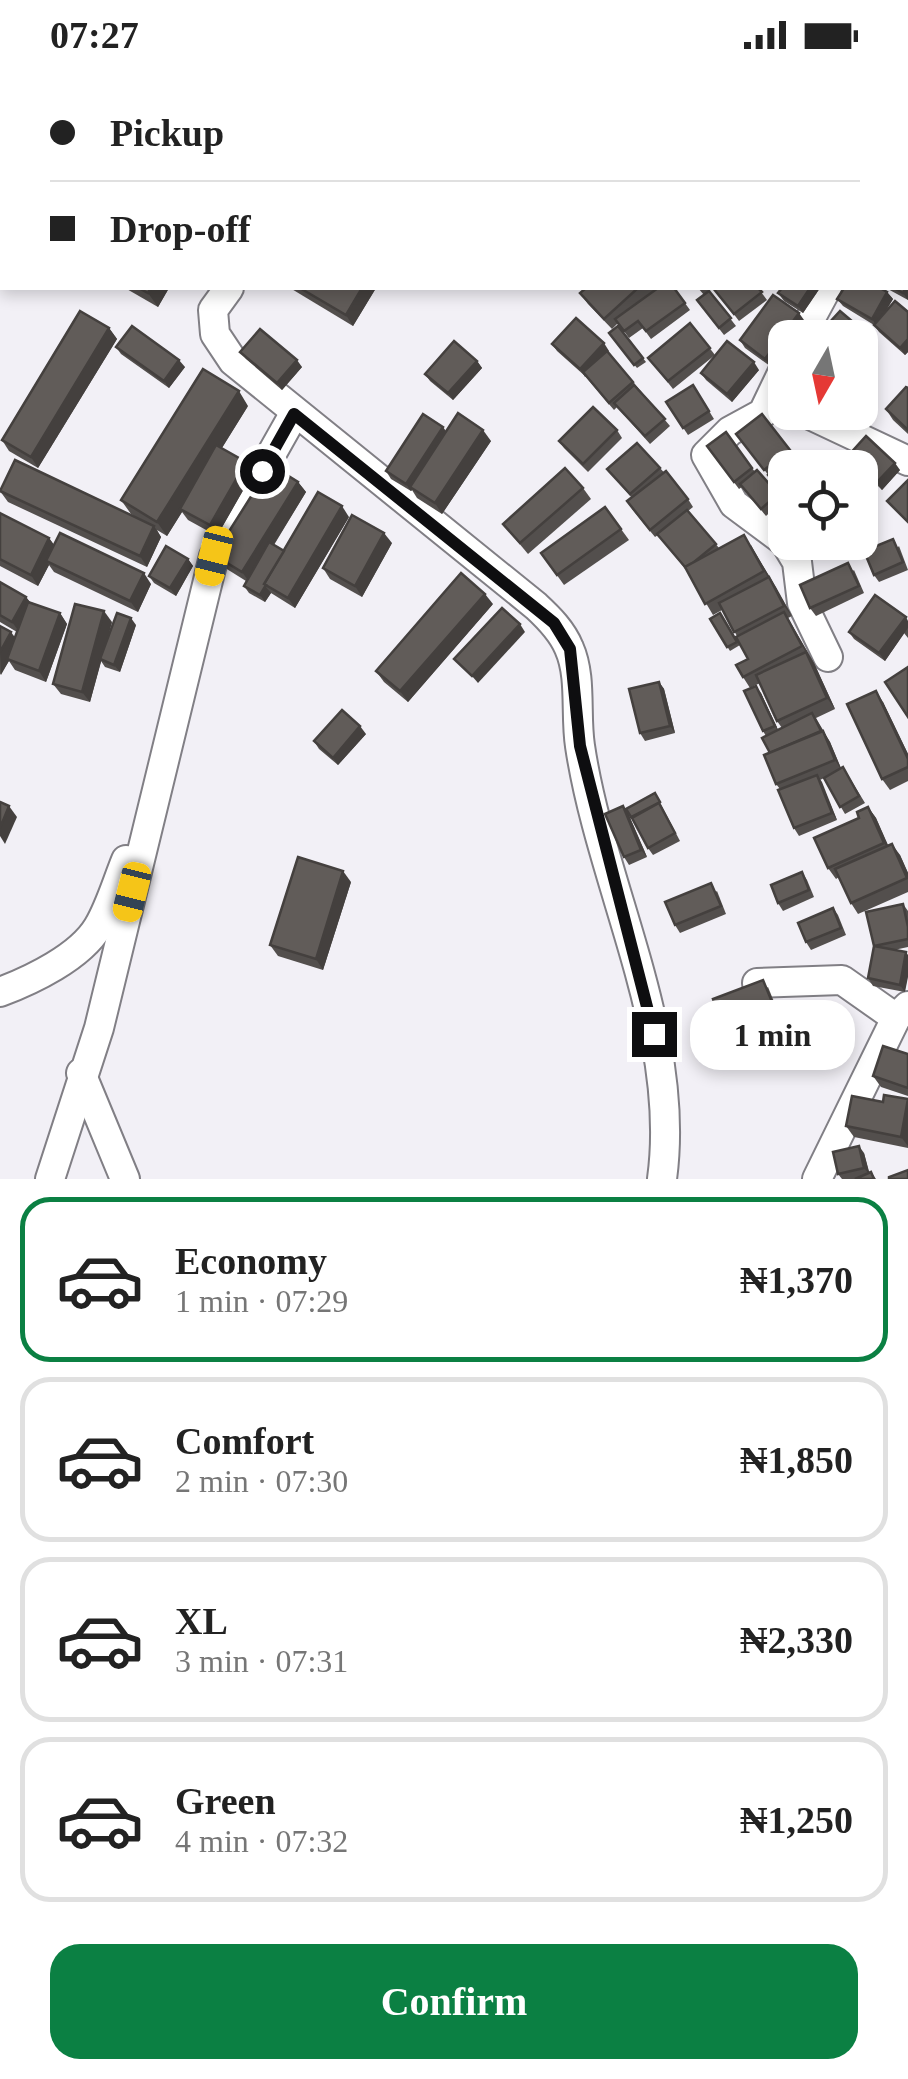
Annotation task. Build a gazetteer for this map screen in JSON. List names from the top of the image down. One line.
{"north":"bottom","page":{"status":"07:27","banner":["Pickup","Drop-off"],"bubble":"1 min","list":[{"name":"Economy","note":"1 min · 07:29","value":"₦1,370"},{"name":"Comfort","note":"2 min · 07:30","value":"₦1,850"},{"name":"XL","note":"3 min · 07:31","value":"₦2,330"},{"name":"Green","note":"4 min · 07:32","value":"₦1,250"}],"buttons":"Confirm"}}
